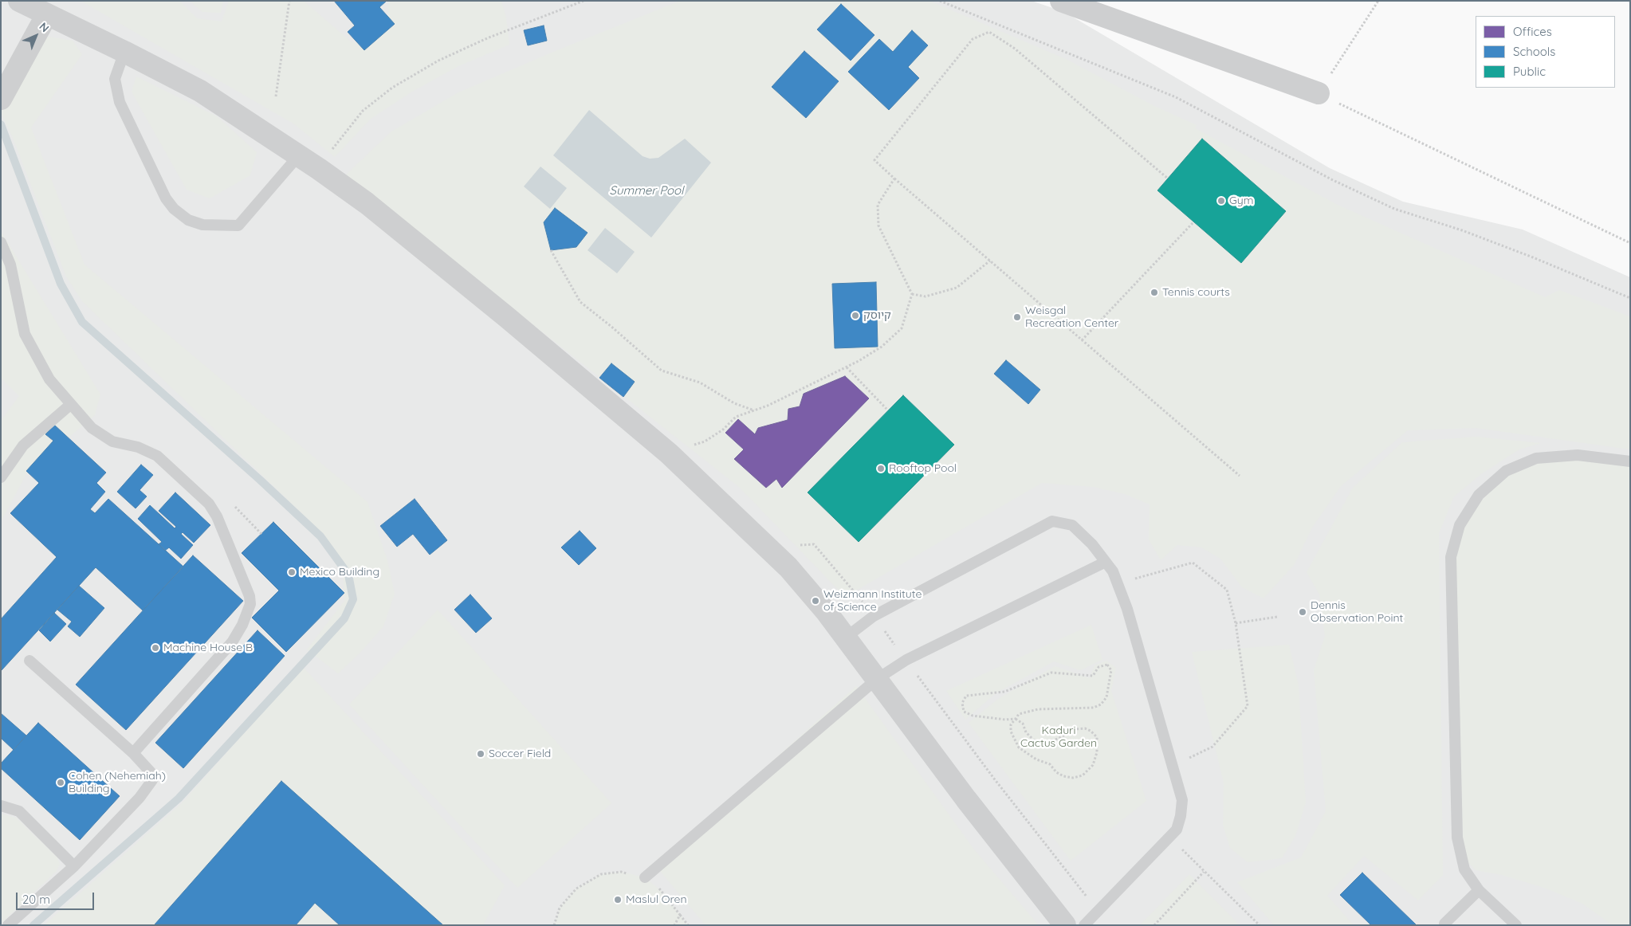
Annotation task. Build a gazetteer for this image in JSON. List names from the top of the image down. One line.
{"water":["Summer Pool"],"parks":["Kaduri Cactus Garden"],"places":["Gym","Tennis courts","קיוסק","Weisgal Recreation Center","Rooftop Pool","Mexico Building","Weizmann Institute of Science","Dennis Observation Point","Machine House B","Soccer Field","Cohen (Nehemiah) Building","Maslul Oren"],"legend":["Offices","Schools","Public"],"scale_bar":"20 m","north":"top right"}
